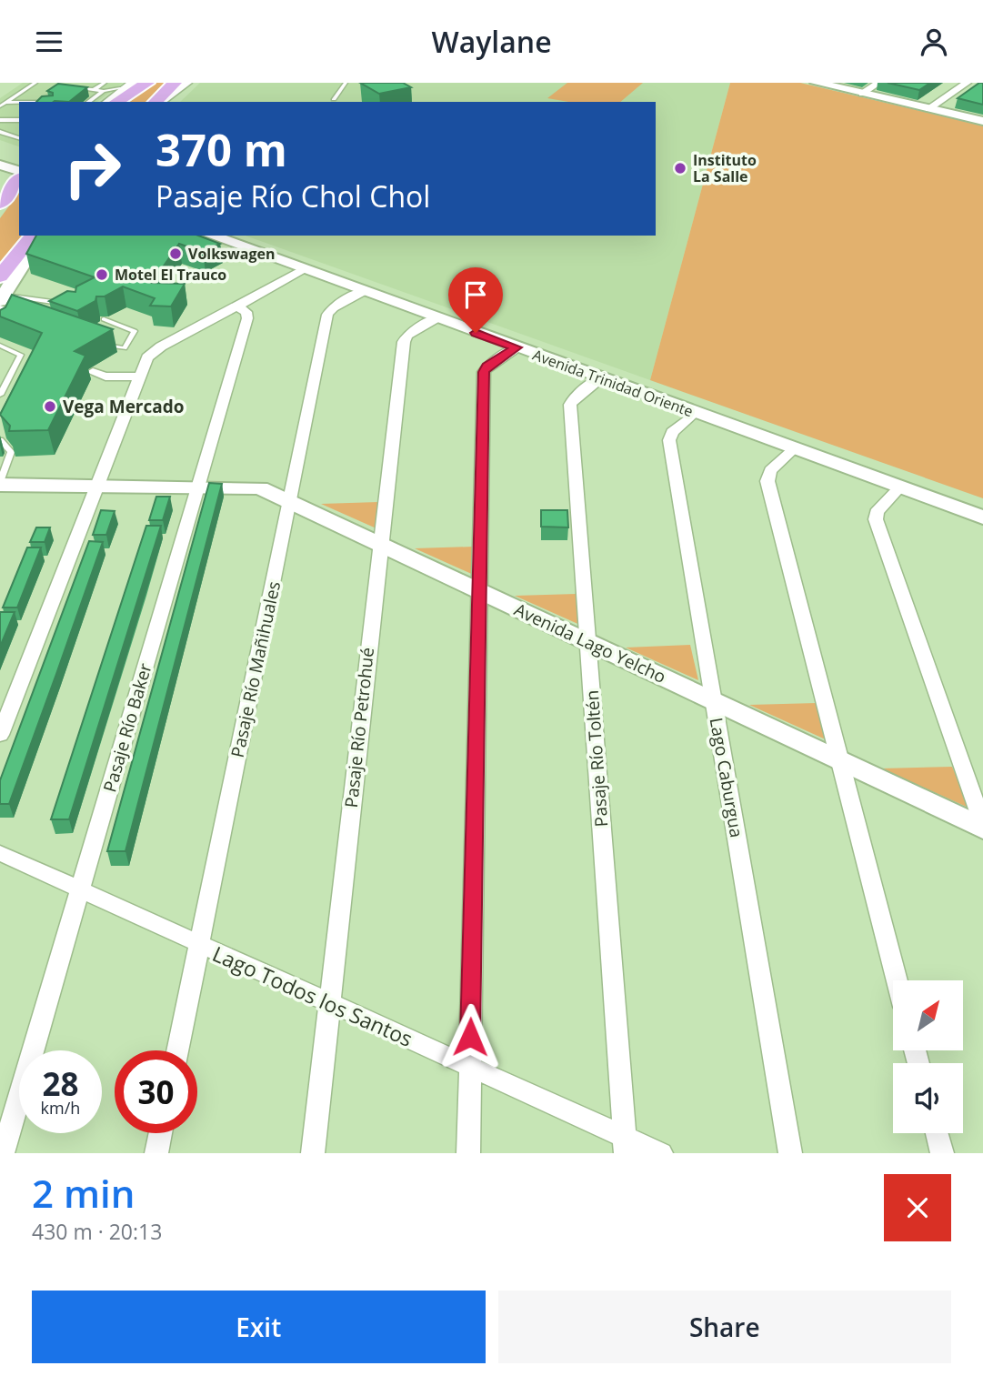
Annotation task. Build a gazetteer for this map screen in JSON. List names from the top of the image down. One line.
{"streets":{"street":["Avenida Trinidad Oriente","Avenida Lago Yelcho","Pasaje Río Mañihuales","Pasaje Río Baker","Pasaje Río Petrohué","Pasaje Río Toltén","Lago Caburgua","Lago Todos los Santos"]},"crossings":[["Avenida Trinidad Oriente","Pasaje Río Mañihuales"],["Avenida Trinidad Oriente","Pasaje Río Petrohué"],["Avenida Trinidad Oriente","Pasaje Río Toltén"],["Avenida Trinidad Oriente","Lago Caburgua"],["Avenida Lago Yelcho","Pasaje Río Mañihuales"],["Avenida Lago Yelcho","Pasaje Río Baker"],["Avenida Lago Yelcho","Pasaje Río Petrohué"],["Avenida Lago Yelcho","Pasaje Río Toltén"],["Avenida Lago Yelcho","Lago Caburgua"],["Pasaje Río Mañihuales","Lago Todos los Santos"],["Pasaje Río Baker","Lago Todos los Santos"],["Pasaje Río Petrohué","Lago Todos los Santos"],["Pasaje Río Toltén","Lago Todos los Santos"]],"places":["Instituto La Salle","Volkswagen","Motel El Trauco","Vega Mercado"],"north":"top right","page":{"header":"Waylane","turn":["370 m","Pasaje Río Chol Chol"],"speed":"28 km/h","limit":"30","heading":["2 min","430 m · 20:13"],"buttons":["Exit","Share"]}}
